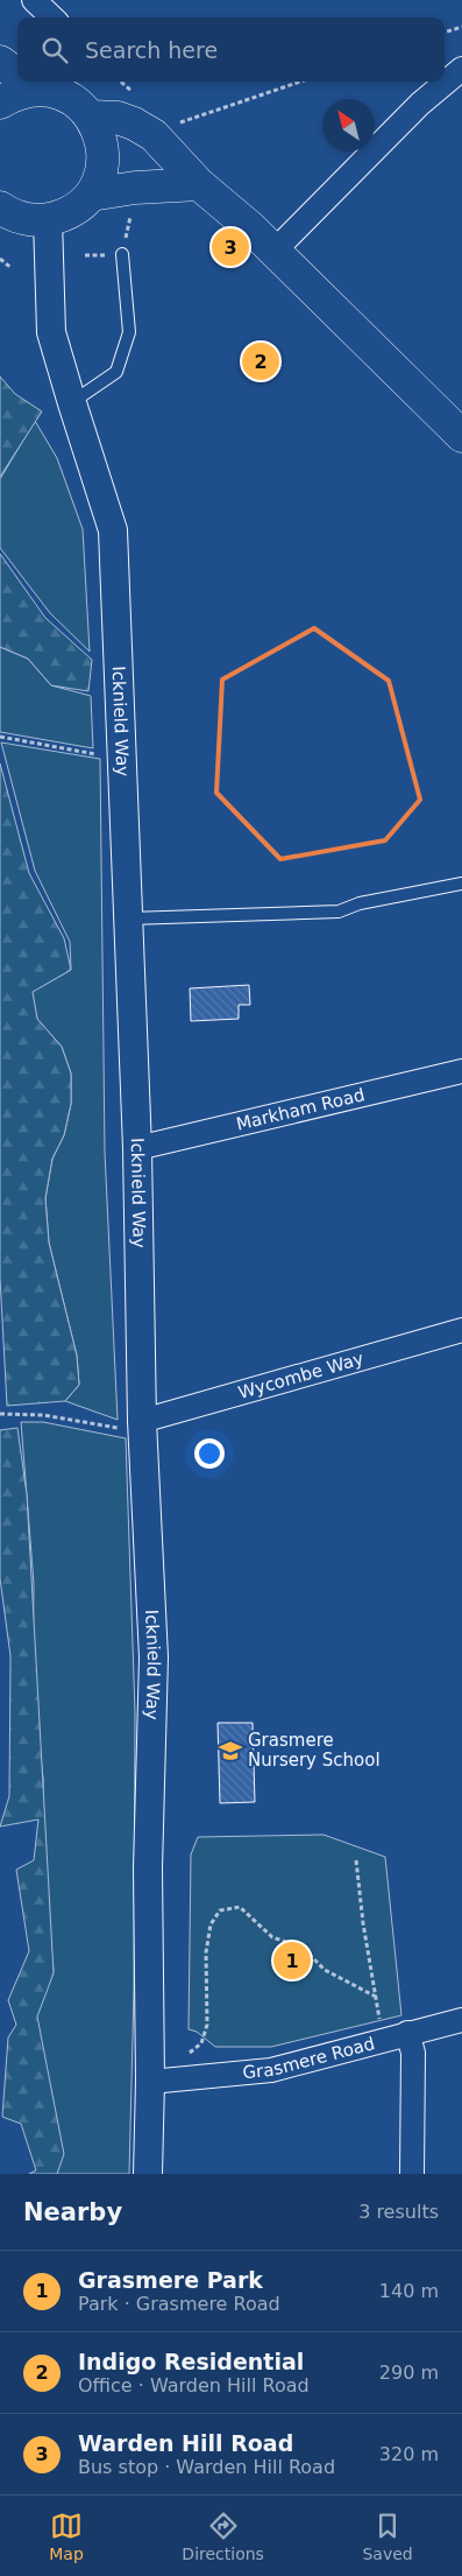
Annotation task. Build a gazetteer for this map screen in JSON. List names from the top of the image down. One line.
{"streets":{"street":["Icknield Way","Markham Road","Wycombe Way","Grasmere Road"]},"crossings":[["Icknield Way","Markham Road"],["Icknield Way","Wycombe Way"],["Icknield Way","Grasmere Road"]],"places":{"school or university":["Grasmere Nursery School"]},"north":"top left","page":{"search":"Search here","pins":["3","2","1"],"heading":["Nearby","3 results"],"list":[{"mark":"1","name":"Grasmere Park","note":"Park · Grasmere Road","value":"140 m"},{"mark":"2","name":"Indigo Residential","note":"Office · Warden Hill Road","value":"290 m"},{"mark":"3","name":"Warden Hill Road","note":"Bus stop · Warden Hill Road","value":"320 m"}],"nav":["Map","Directions","Saved"]}}
